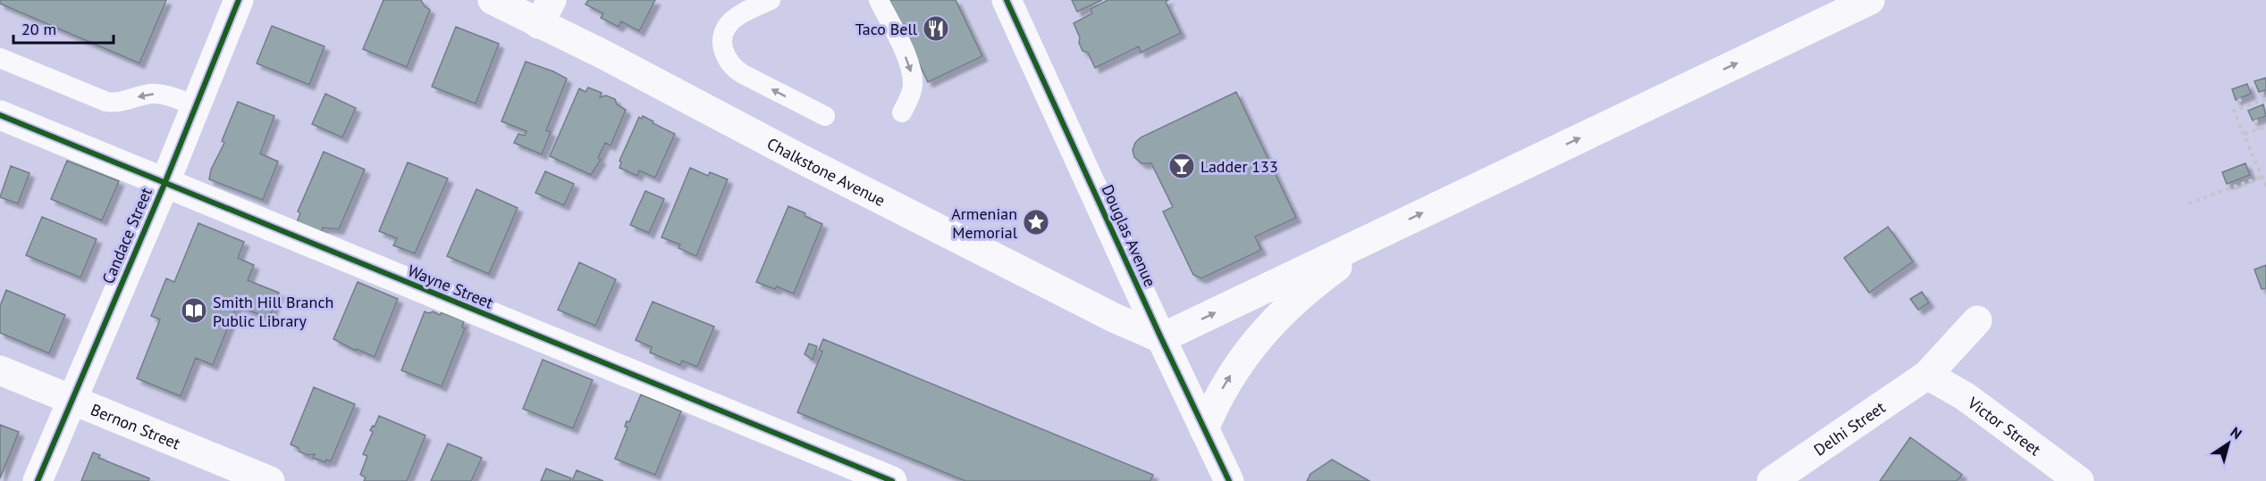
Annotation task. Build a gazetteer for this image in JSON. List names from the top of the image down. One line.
{"streets":{"main road":["Chalkstone Avenue","Candace Street","Douglas Avenue","Wayne Street","Bernon Street","Victor Street","Delhi Street"]},"crossings":[["Chalkstone Avenue","Douglas Avenue"],["Candace Street","Wayne Street"],["Candace Street","Bernon Street"],["Victor Street","Delhi Street"]],"places":{"restaurant":["Taco Bell"],"bar":["Ladder 133"],"place":["Armenian Memorial"],"library":["Smith Hill Branch Public Library"]},"scale_bar":"20 m","north":"top right"}
